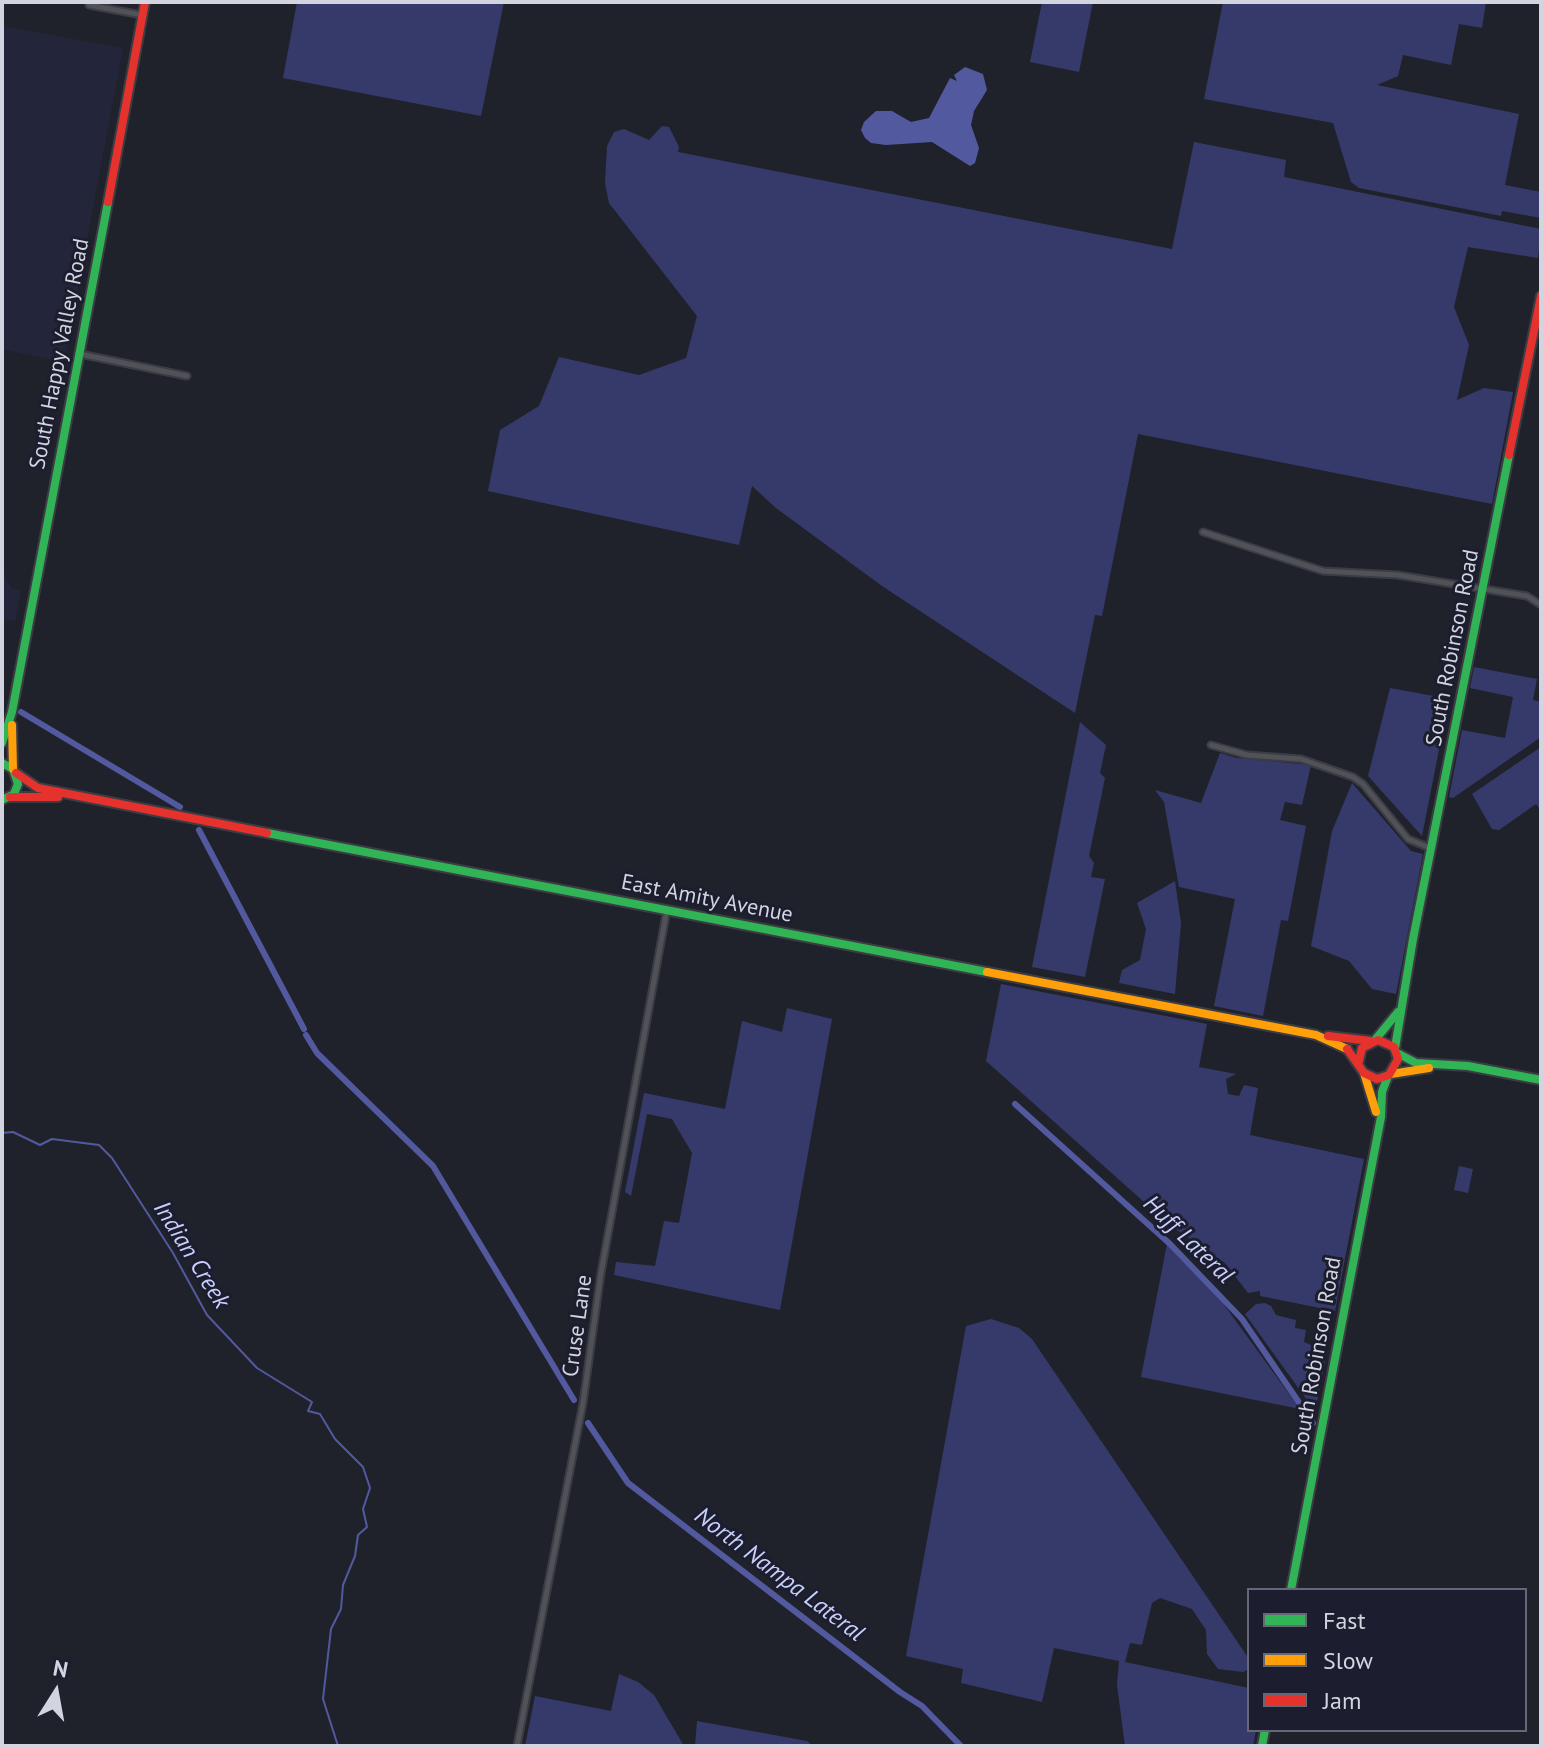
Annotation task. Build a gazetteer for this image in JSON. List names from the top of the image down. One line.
{"streets":{"main road":["South Happy Valley Road","South Robinson Road","East Amity Avenue"],"street":["Cruse Lane"]},"crossings":[["South Happy Valley Road","East Amity Avenue"],["South Robinson Road","East Amity Avenue"],["East Amity Avenue","Cruse Lane"]],"water":["Huff Lateral","Indian Creek","North Nampa Lateral"],"legend":["Fast","Slow","Jam"],"north":"top"}
